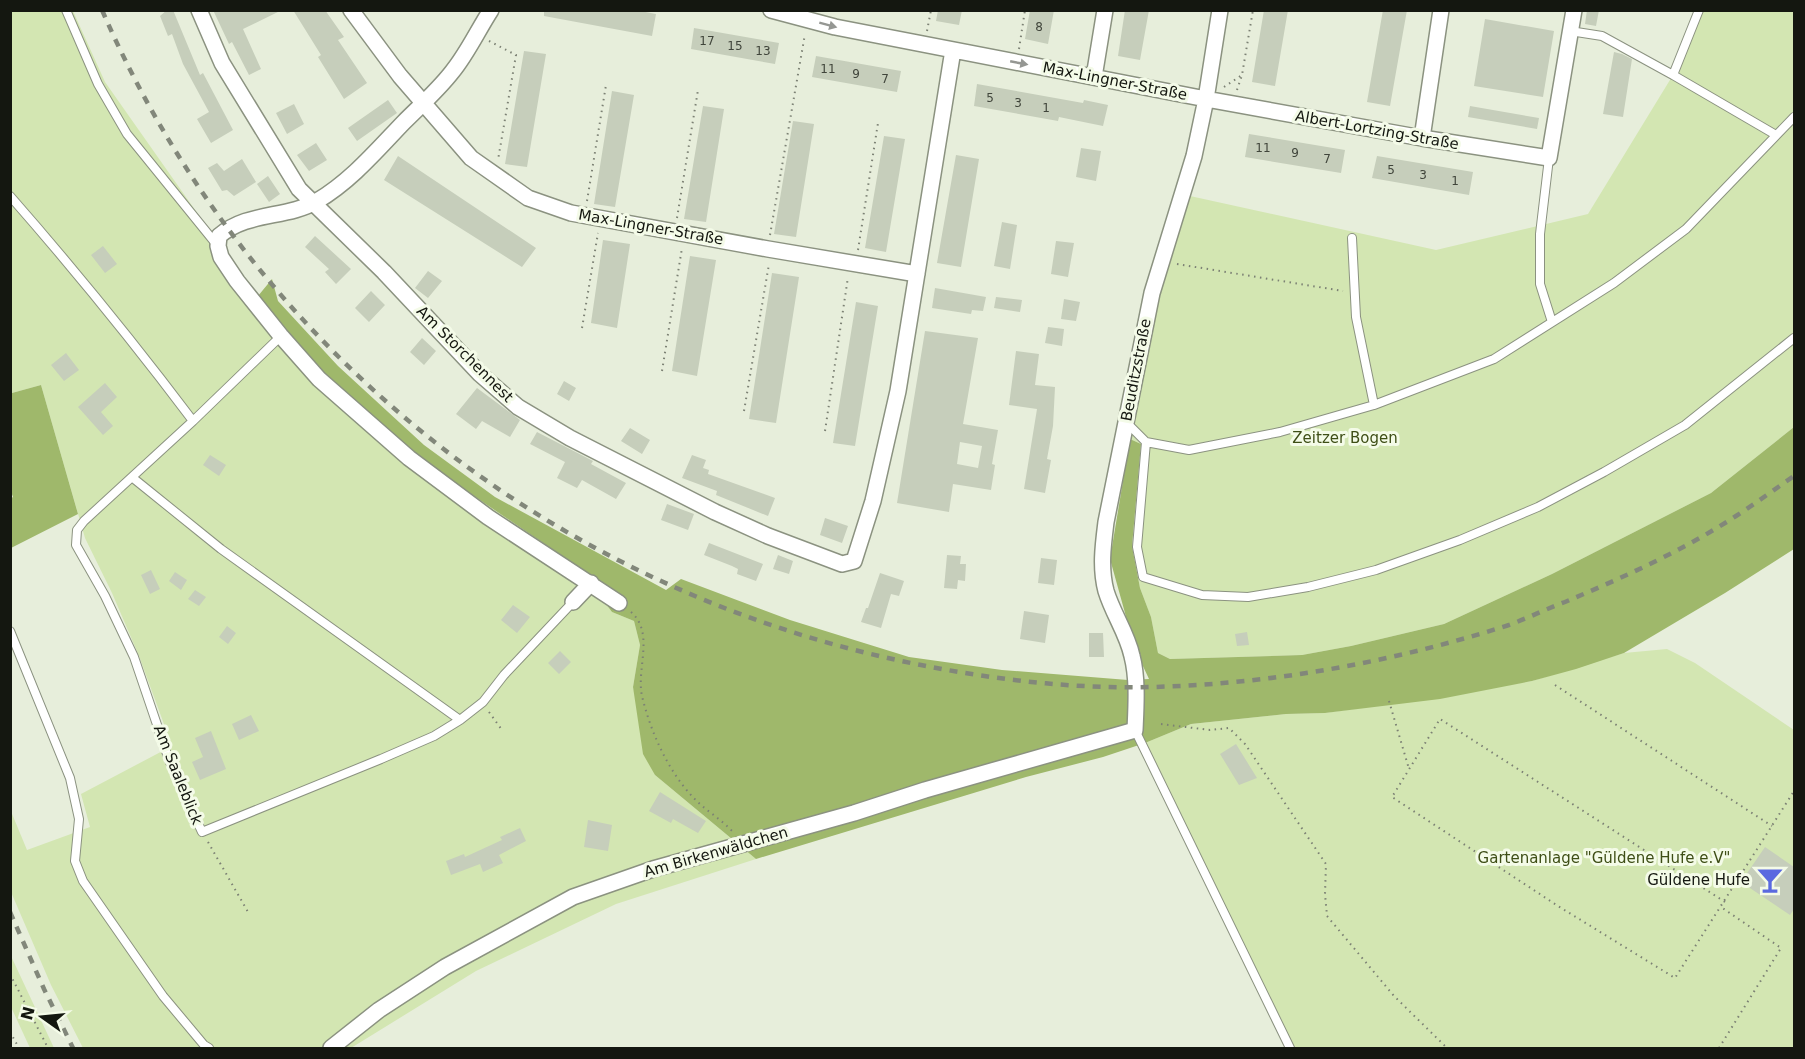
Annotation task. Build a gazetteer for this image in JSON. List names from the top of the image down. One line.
{"streets":{"street":["Max-Lingner-Straße","Albert-Lortzing-Straße","Am Storchennest","Beuditzstraße","Am Birkenwäldchen"],"lane":["Am Saaleblick"]},"crossings":[["Max-Lingner-Straße","Albert-Lortzing-Straße"],["Max-Lingner-Straße","Am Storchennest"],["Max-Lingner-Straße","Beuditzstraße"],["Albert-Lortzing-Straße","Beuditzstraße"],["Beuditzstraße","Am Birkenwäldchen"]],"parks":["Zeitzer Bogen","Gartenanlage \"Güldene Hufe e.V\""],"places":{"bar":["Güldene Hufe"]},"house_numbers":["8","17","15","13","11","9","7","5","3","1","11","9","7","5","3","1"],"north":"left"}
